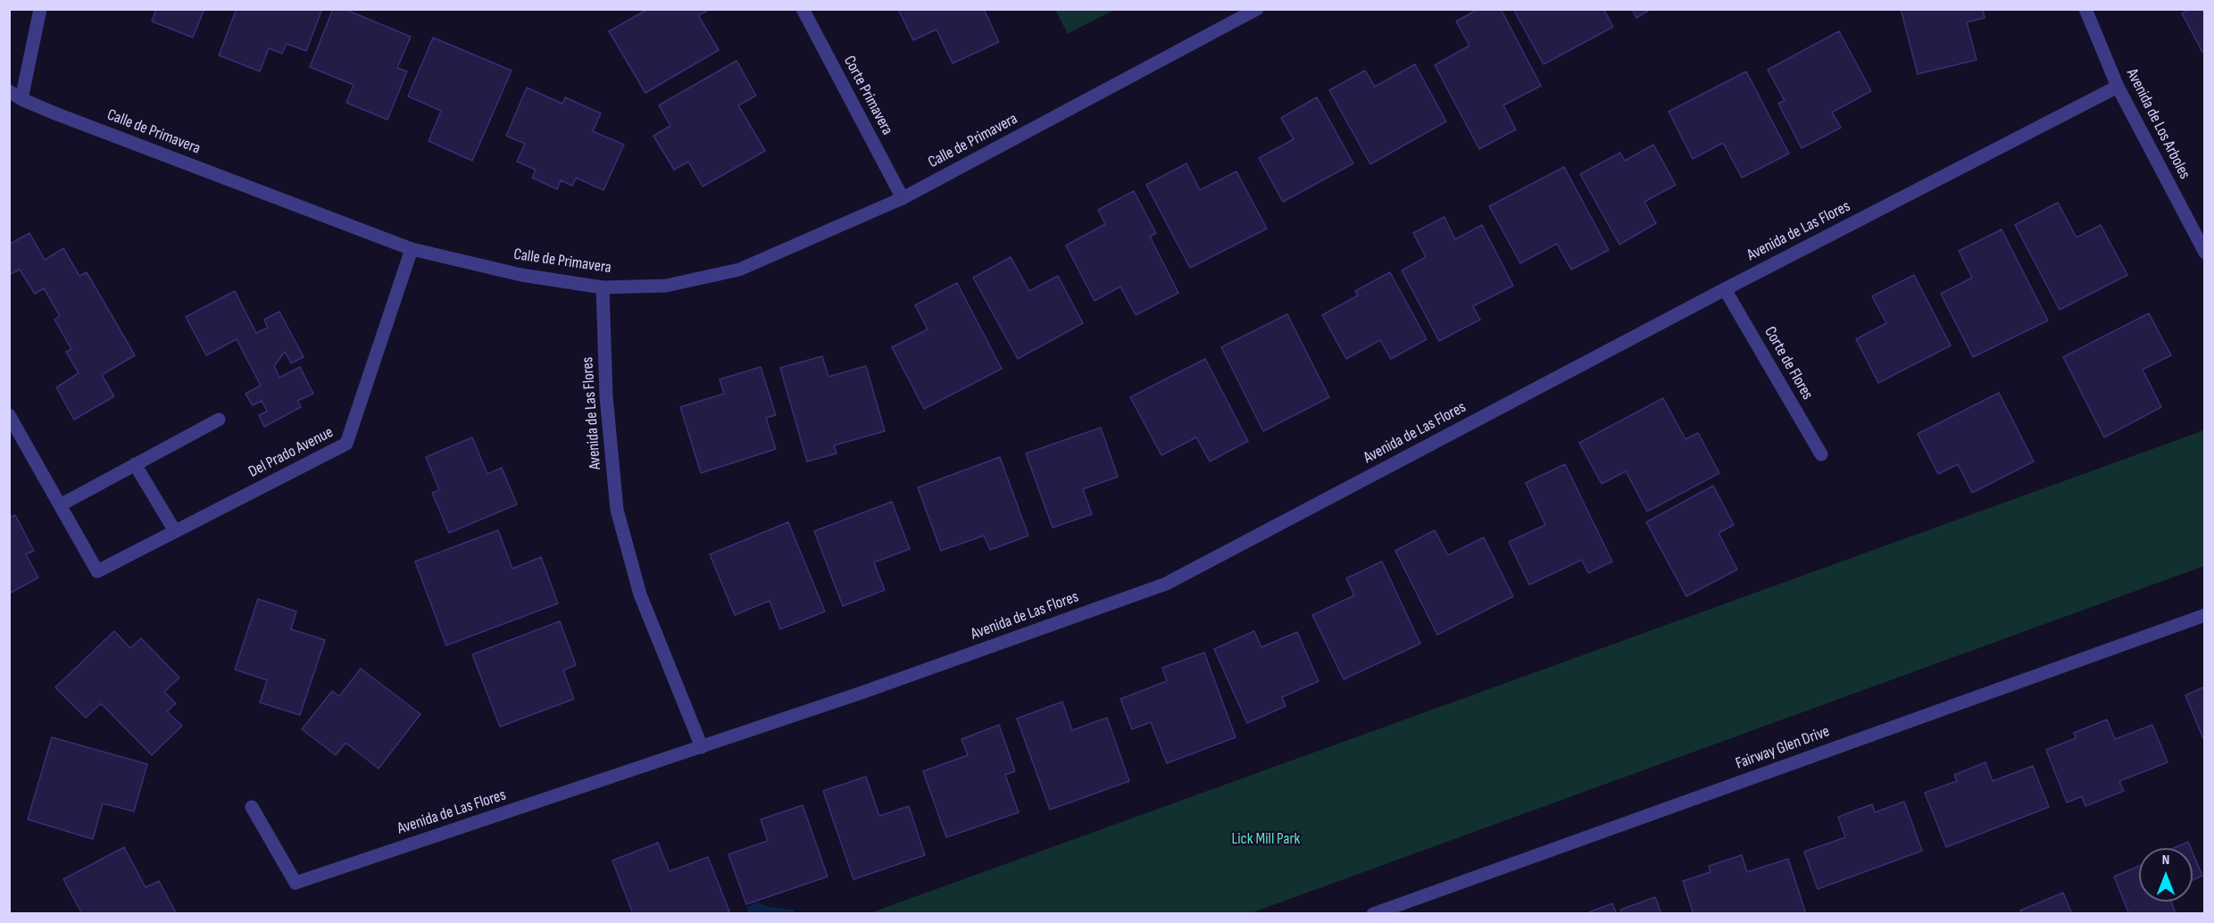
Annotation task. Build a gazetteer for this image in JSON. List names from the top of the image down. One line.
{"streets":{"street":["Corte Primavera","Avenida de Los Arboles","Calle de Primavera","Avenida de Las Flores","Corte de Flores","Del Prado Avenue","Fairway Glen Drive"]},"crossings":[["Corte Primavera","Calle de Primavera"],["Avenida de Los Arboles","Avenida de Las Flores"],["Calle de Primavera","Avenida de Las Flores"],["Calle de Primavera","Del Prado Avenue"],["Avenida de Las Flores","Corte de Flores"]],"parks":["Lick Mill Park"],"north":"top"}
